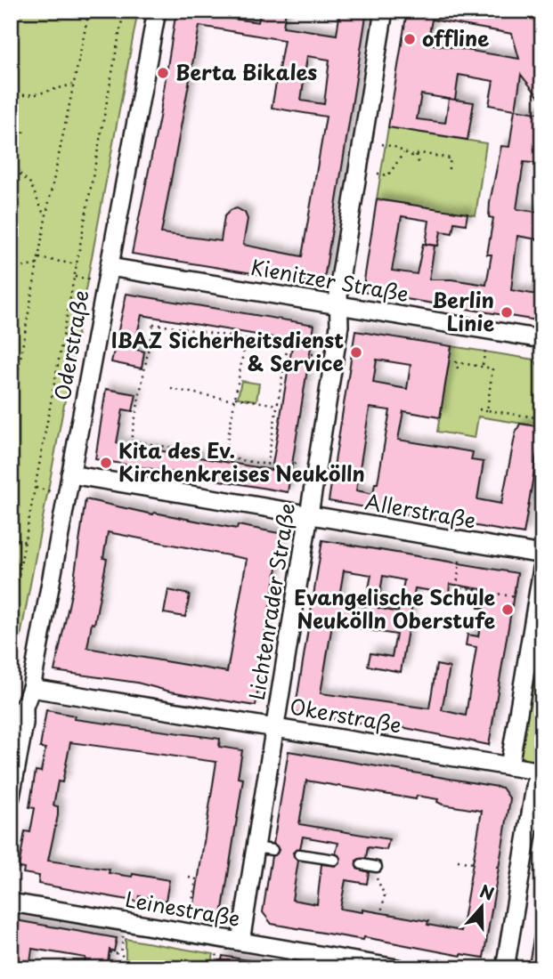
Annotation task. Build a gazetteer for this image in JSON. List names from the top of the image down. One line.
{"streets":{"street":["Kienitzer Straße","Oderstraße","Allerstraße","Lichtenrader Straße","Okerstraße","Leinestraße"]},"crossings":[["Kienitzer Straße","Oderstraße"],["Kienitzer Straße","Lichtenrader Straße"],["Oderstraße","Allerstraße"],["Oderstraße","Okerstraße"],["Allerstraße","Lichtenrader Straße"],["Lichtenrader Straße","Okerstraße"],["Lichtenrader Straße","Leinestraße"]],"places":["offline","Berta Bikales","Berlin Linie","IBAZ Sicherheitsdienst & Service","Kita des Ev. Kirchenkreises Neukölln","Evangelische Schule Neukölln Oberstufe"],"north":"top"}
